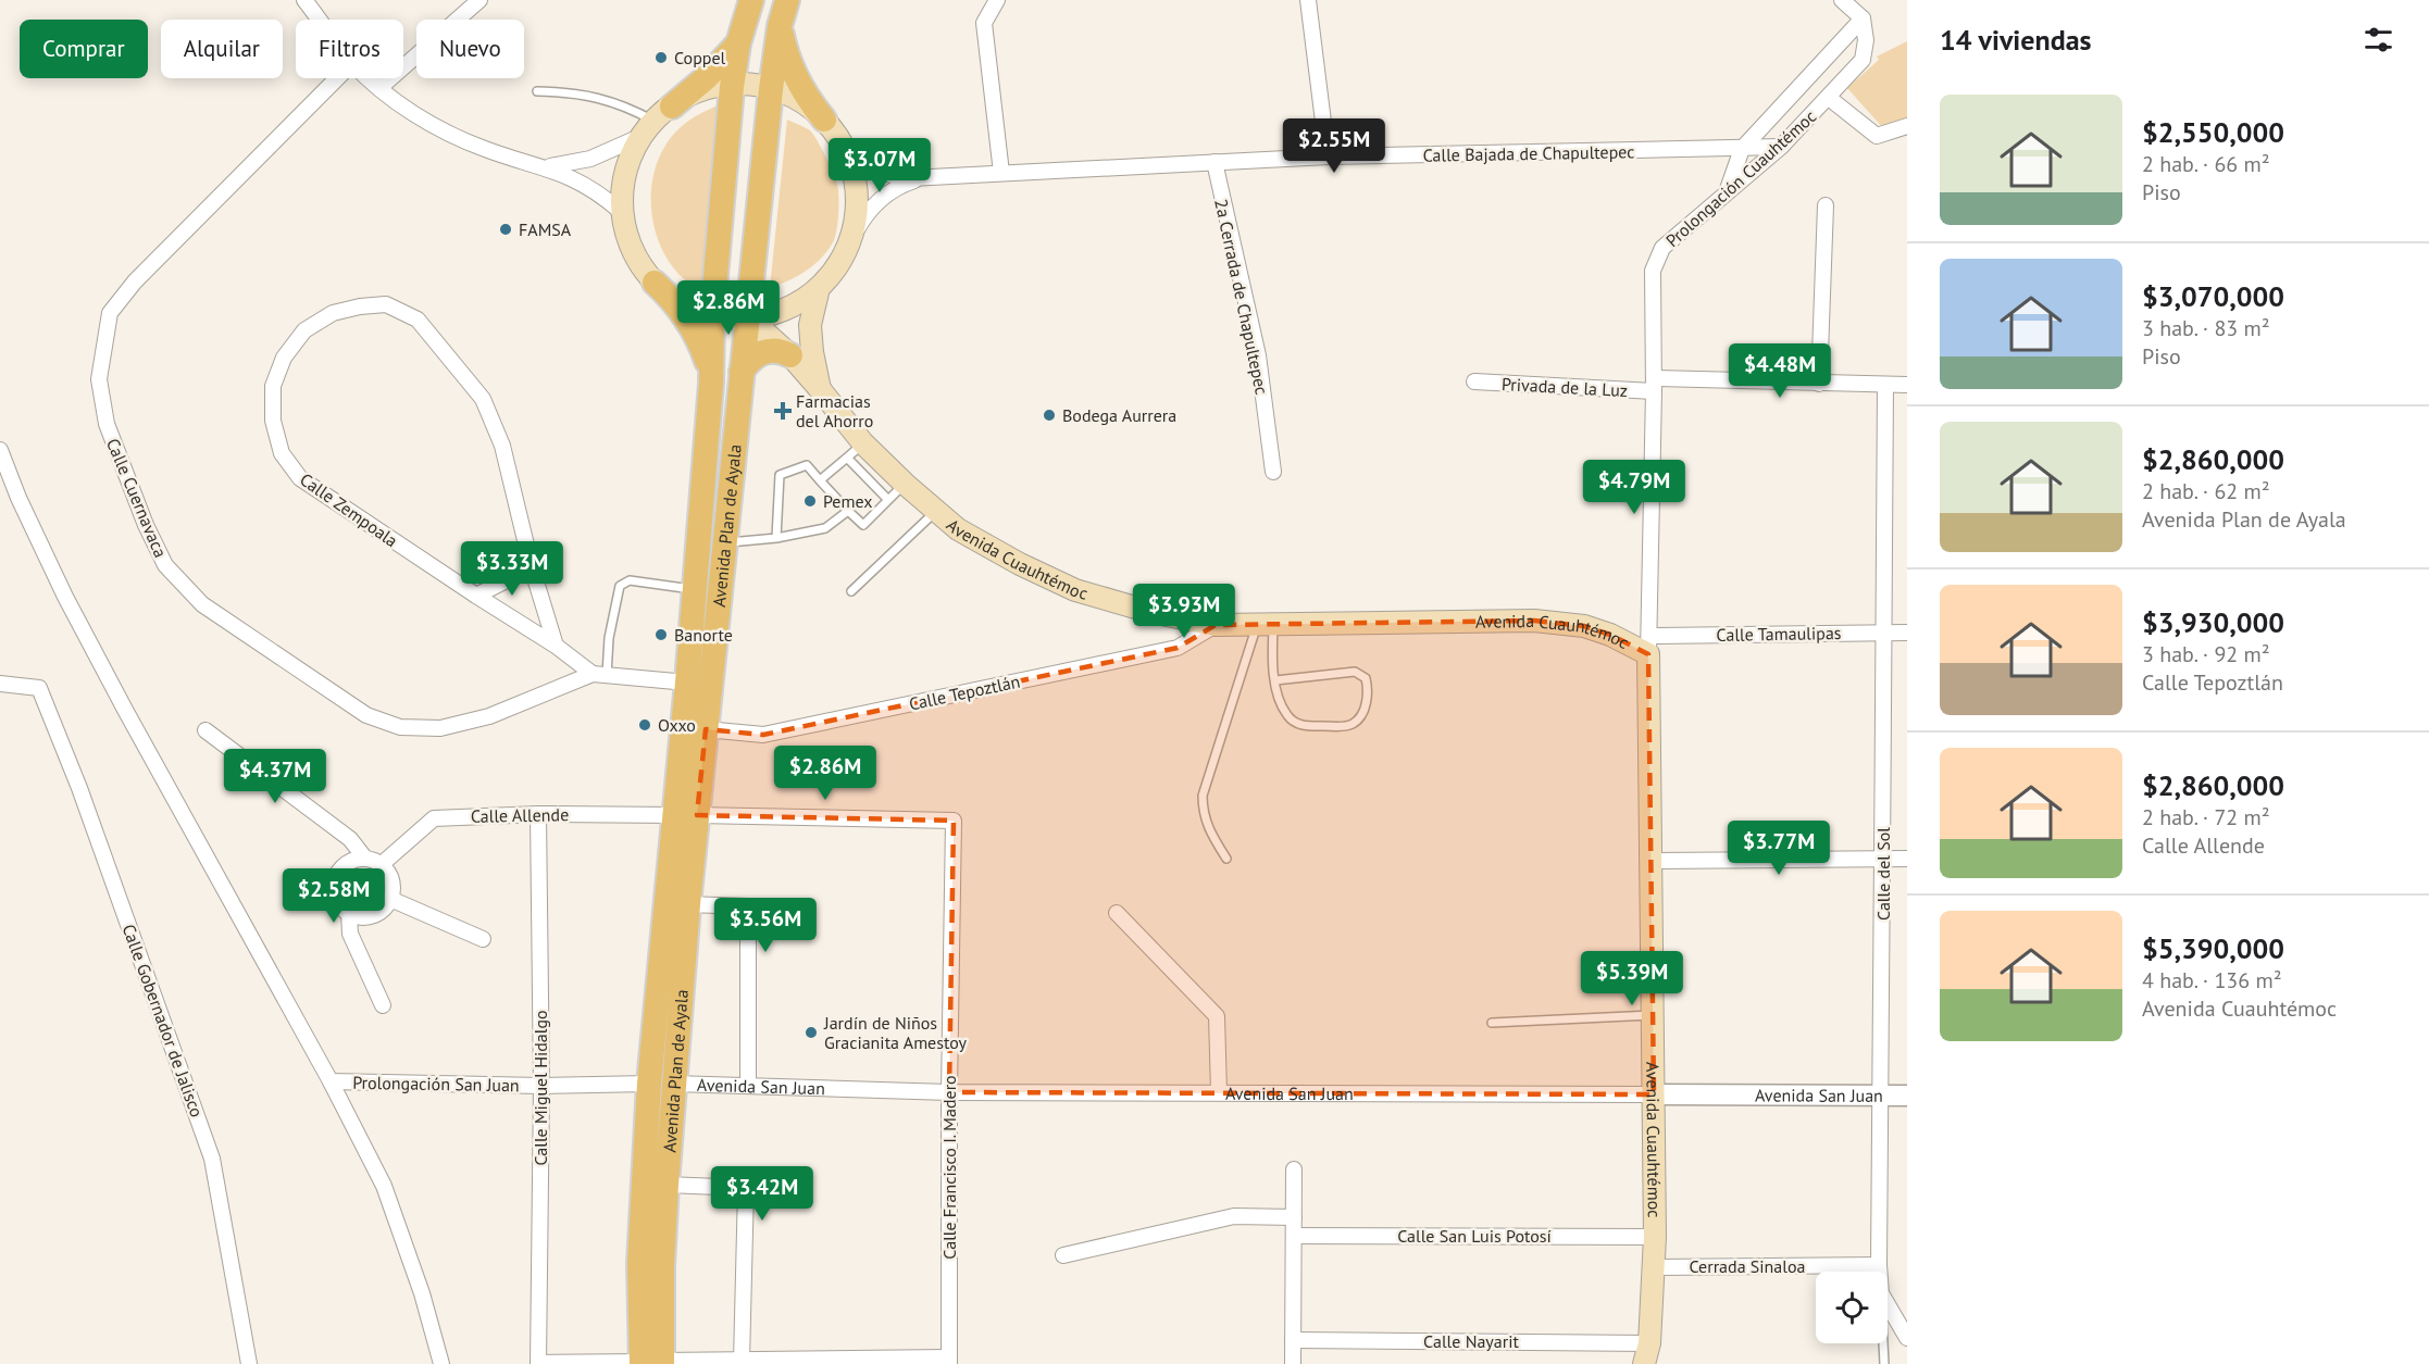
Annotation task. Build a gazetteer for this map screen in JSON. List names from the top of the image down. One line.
{"streets":{"main road":["Avenida Plan de Ayala","Avenida Cuauhtémoc"],"street":["Calle Bajada de Chapultepec","Prolongación Cuauhtémoc","2a Cerrada de Chapultepec","Privada de la Luz","Calle Cuernavaca","Calle Zempoala","Calle Tamaulipas","Calle Tepoztlán","Calle Allende","Calle del Sol","Calle Gobernador de Jalisco","Prolongación San Juan","Avenida San Juan","Calle Miguel Hidalgo","Calle Francisco I. Madero","Calle San Luis Potosí","Cerrada Sinaloa","Calle Nayarit"]},"crossings":[["Calle Bajada de Chapultepec","Prolongación Cuauhtémoc"],["Calle Bajada de Chapultepec","2a Cerrada de Chapultepec"],["Prolongación Cuauhtémoc","Privada de la Luz"],["Prolongación Cuauhtémoc","Avenida Cuauhtémoc"],["Prolongación Cuauhtémoc","Calle Tamaulipas"],["Privada de la Luz","Calle del Sol"],["Calle Cuernavaca","Calle Zempoala"],["Calle Cuernavaca","Avenida Plan de Ayala"],["Avenida Plan de Ayala","Avenida Cuauhtémoc"],["Avenida Plan de Ayala","Calle Tepoztlán"],["Avenida Plan de Ayala","Calle Allende"],["Avenida Plan de Ayala","Avenida San Juan"],["Avenida Cuauhtémoc","Calle Tamaulipas"],["Avenida Cuauhtémoc","Calle Tepoztlán"],["Avenida Cuauhtémoc","Avenida San Juan"],["Avenida Cuauhtémoc","Calle San Luis Potosí"],["Avenida Cuauhtémoc","Cerrada Sinaloa"],["Avenida Cuauhtémoc","Calle Nayarit"],["Calle Tamaulipas","Calle del Sol"],["Calle Allende","Calle Miguel Hidalgo"],["Calle Allende","Calle Francisco I. Madero"],["Calle del Sol","Avenida San Juan"],["Calle del Sol","Cerrada Sinaloa"],["Prolongación San Juan","Avenida San Juan"],["Prolongación San Juan","Calle Miguel Hidalgo"],["Avenida San Juan","Calle Miguel Hidalgo"],["Avenida San Juan","Calle Francisco I. Madero"]],"places":{"other":["Coppel","FAMSA","Bodega Aurrera","Pemex","Banorte","Oxxo","Jardín de Niños Gracianita Amestoy"],"health":["Farmacias del Ahorro"]},"page":{"heading":"14 viviendas","chip":["Comprar","Alquilar","Filtros","Nuevo"],"list":[{"name":"$2,550,000","note":"2 hab. · 66 m² · Piso"},{"name":"$3,070,000","note":"3 hab. · 83 m² · Piso"},{"name":"$2,860,000","note":"2 hab. · 62 m² · Avenida Plan de Ayala"},{"name":"$3,930,000","note":"3 hab. · 92 m² · Calle Tepoztlán"},{"name":"$2,860,000","note":"2 hab. · 72 m² · Calle Allende"},{"name":"$5,390,000","note":"4 hab. · 136 m² · Avenida Cuauhtémoc"}],"price":["$2.55M","$3.07M","$2.86M","$4.48M","$4.79M","$3.33M","$3.93M","$2.86M","$4.37M","$3.77M","$2.58M","$3.56M","$5.39M","$3.42M"]}}
